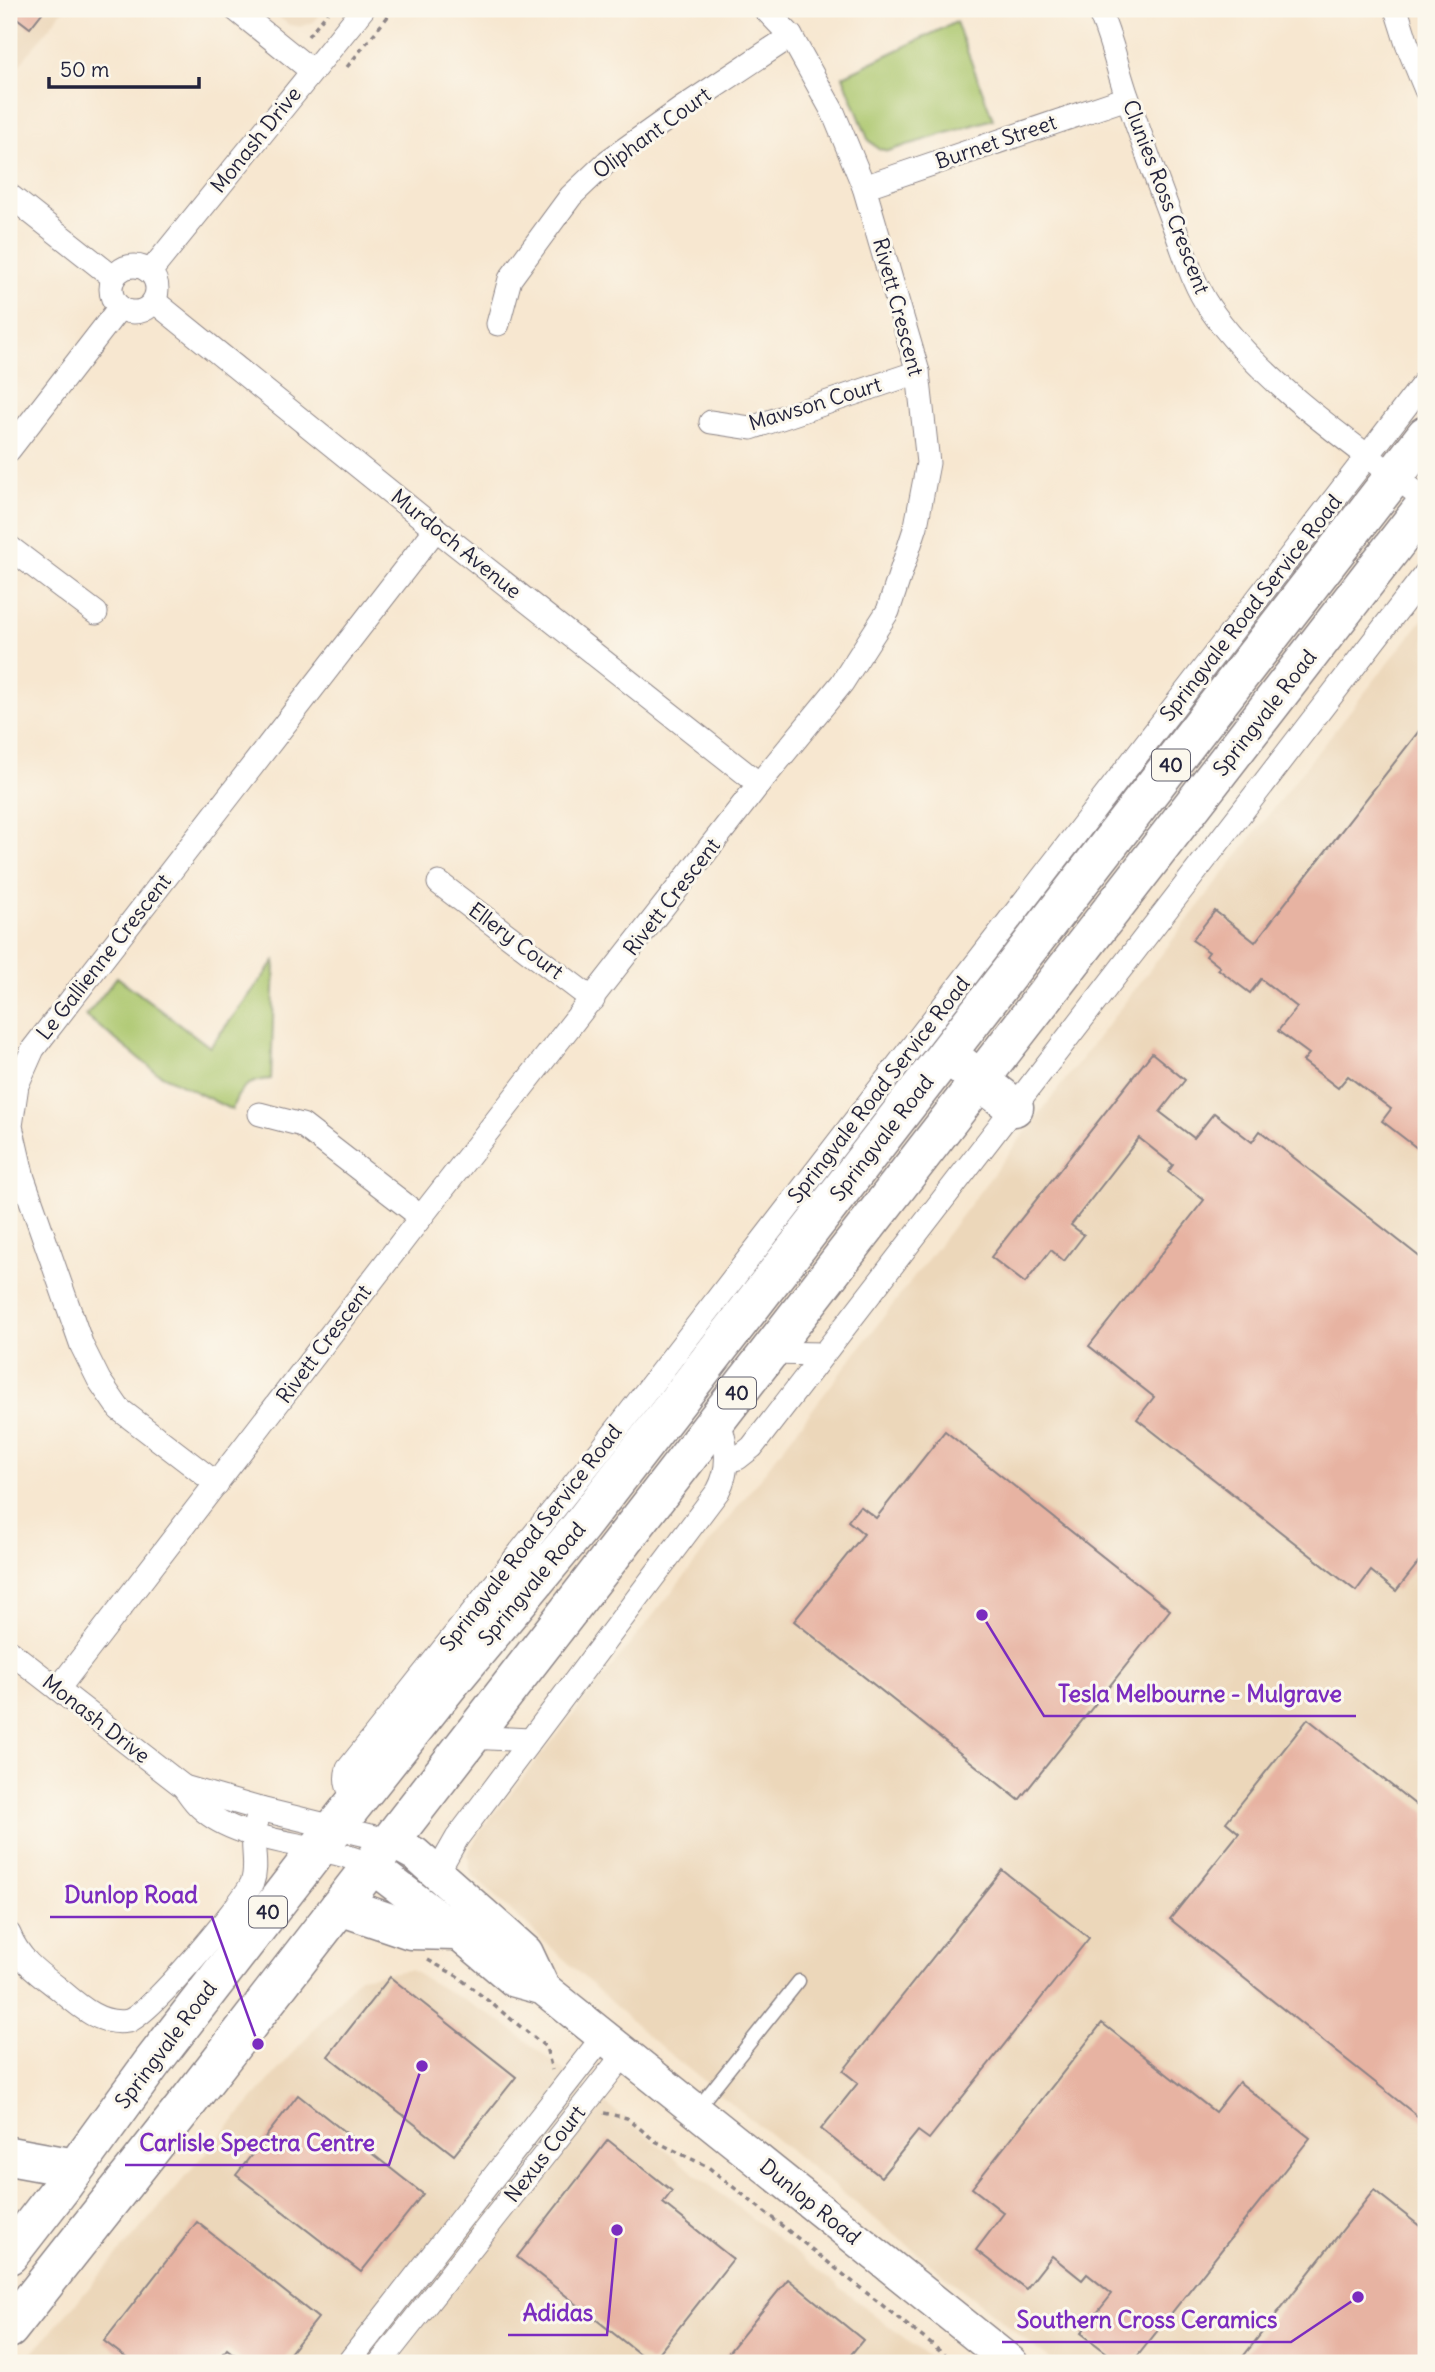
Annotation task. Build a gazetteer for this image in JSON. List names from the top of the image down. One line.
{"streets":{"highway":["Springvale Road","40"],"street":["Oliphant Court","Monash Drive","Burnet Street","Clunies Ross Crescent","Rivett Crescent","Mawson Court","Murdoch Avenue","Springvale Road Service Road","Ellery Court","Le Gallienne Crescent","Nexus Court","Dunlop Road"]},"crossings":[["Oliphant Court","Rivett Crescent"],["Monash Drive","Rivett Crescent"],["Monash Drive","Murdoch Avenue"],["Monash Drive","Springvale Road"],["Monash Drive","Dunlop Road"],["Burnet Street","Clunies Ross Crescent"],["Burnet Street","Rivett Crescent"],["Clunies Ross Crescent","Springvale Road"],["Rivett Crescent","Mawson Court"],["Rivett Crescent","Murdoch Avenue"],["Rivett Crescent","Ellery Court"],["Rivett Crescent","Le Gallienne Crescent"],["Murdoch Avenue","Le Gallienne Crescent"],["Springvale Road Service Road","Springvale Road"],["Springvale Road","Dunlop Road"],["Nexus Court","Dunlop Road"]],"places":["Tesla Melbourne - Mulgrave","Dunlop Road","Carlisle Spectra Centre","Adidas","Southern Cross Ceramics"],"scale_bar":"50 m"}
